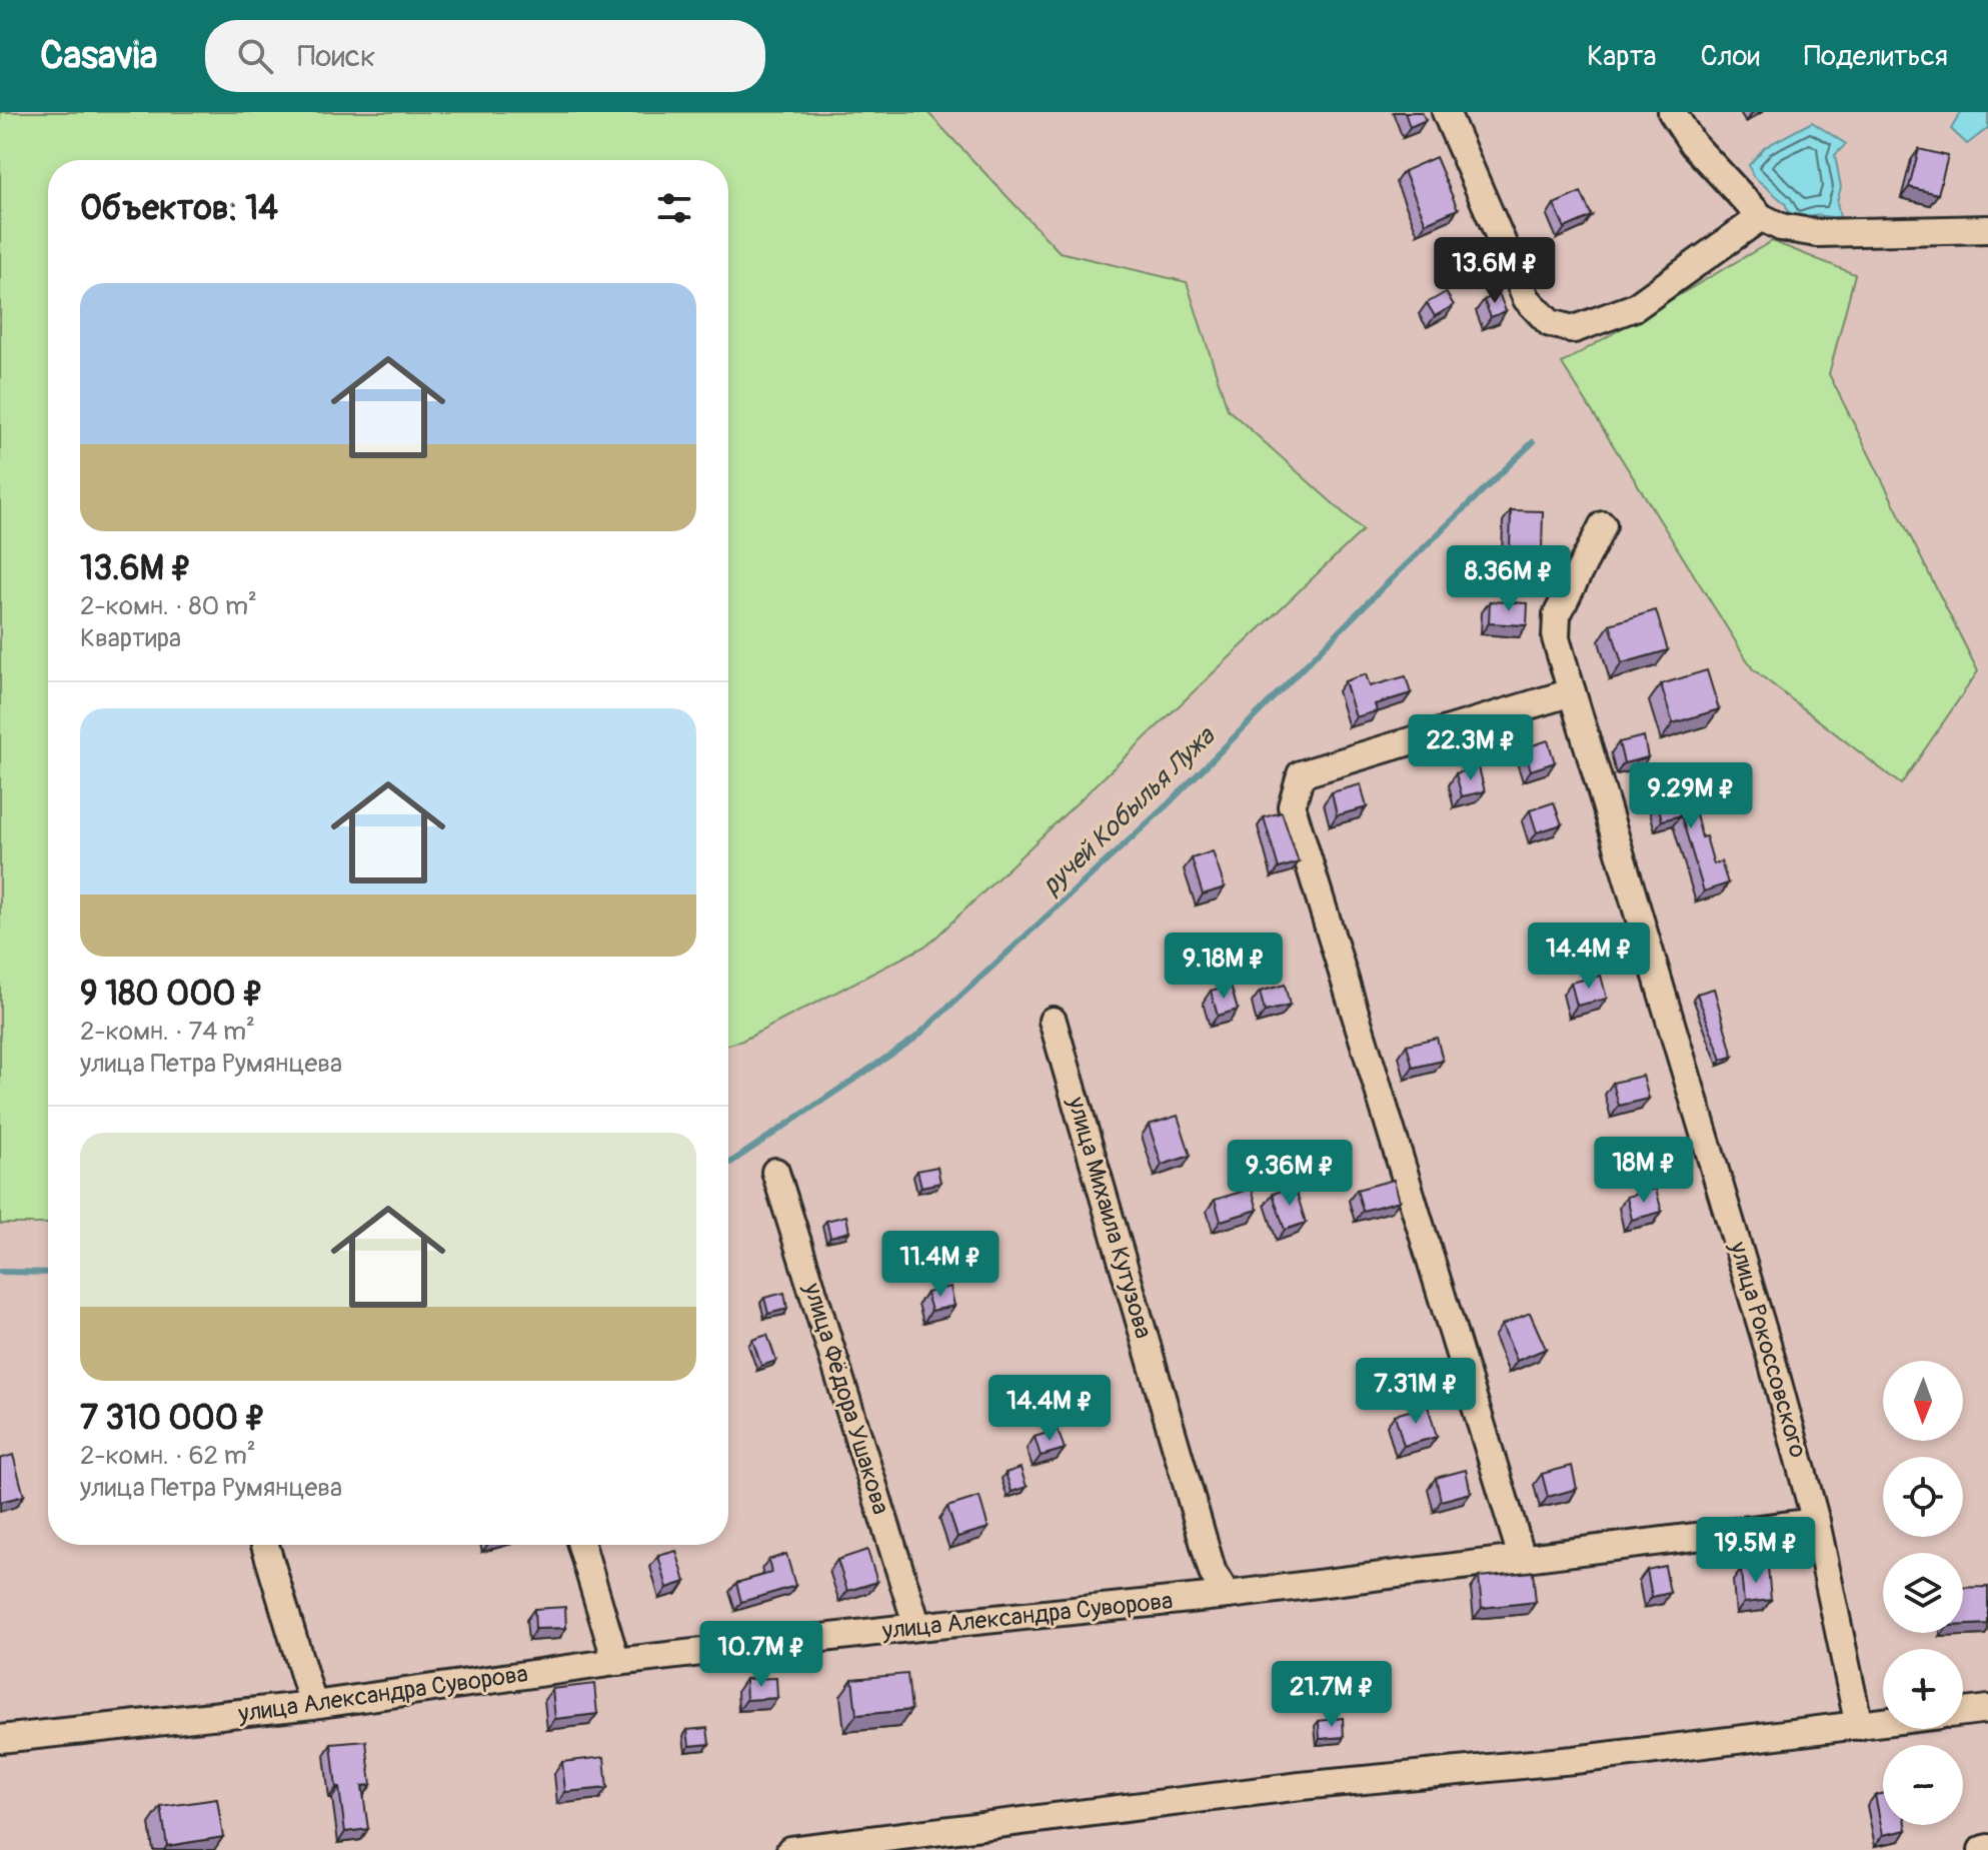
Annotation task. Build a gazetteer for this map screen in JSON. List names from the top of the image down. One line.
{"streets":{"street":["улица Михаила Кутузова","улица Рокоссовского","улица Фёдора Ушакова","улица Александра Суворова"]},"crossings":[["улица Михаила Кутузова","улица Александра Суворова"],["улица Рокоссовского","улица Александра Суворова"],["улица Фёдора Ушакова","улица Александра Суворова"]],"water":["ручей Кобылья Лужа"],"north":"bottom","page":{"header":"Casavia","search":"Поиск","nav":["Карта","Слои","Поделиться"],"heading":"Объектов: 14","price":["13.6M ₽","8.36M ₽","22.3M ₽","9.29M ₽","14.4M ₽","9.18M ₽","18M ₽","9.36M ₽","11.4M ₽","7.31M ₽","14.4M ₽","19.5M ₽","10.7M ₽","21.7M ₽"],"list":[{"name":"13.6M ₽","note":"2-комн. · 80 m² · Квартира"},{"name":"9 180 000 ₽","note":"2-комн. · 74 m² · улица Петра Румянцева"},{"name":"7 310 000 ₽","note":"2-комн. · 62 m² · улица Петра Румянцева"}],"map_buttons":["+","−"]}}
